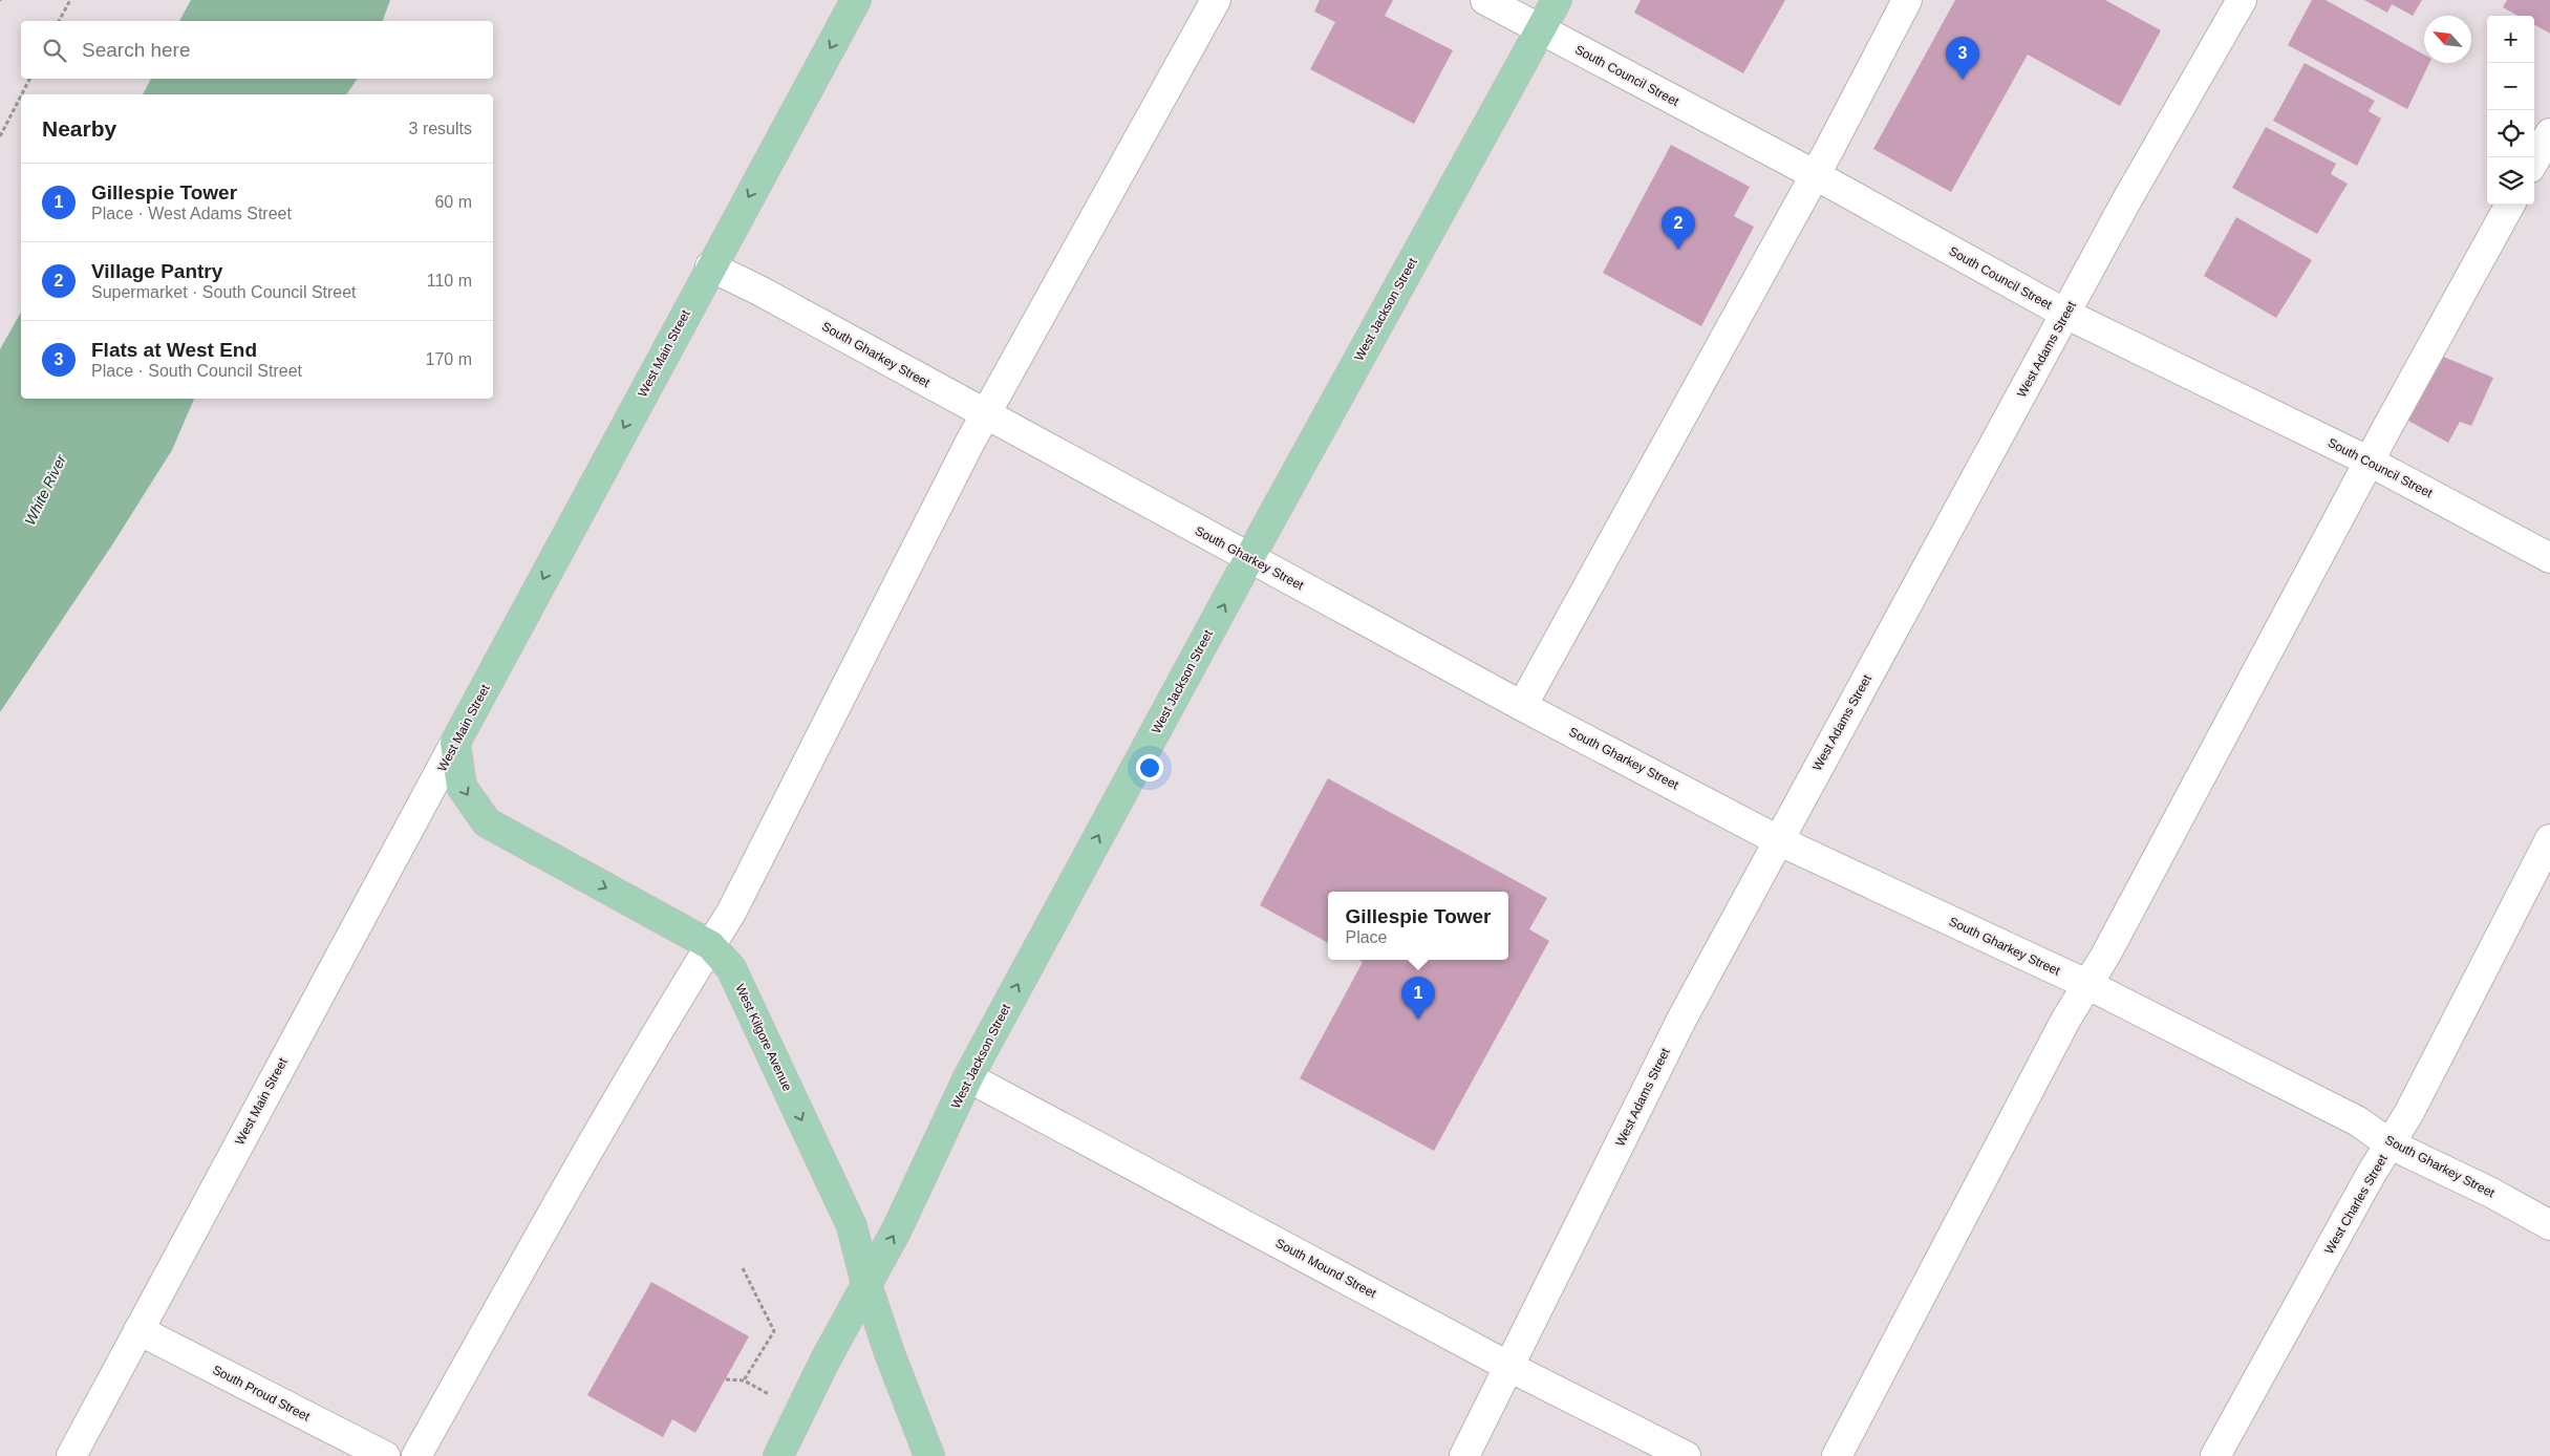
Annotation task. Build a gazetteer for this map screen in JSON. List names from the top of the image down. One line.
{"streets":{"main road":["West Jackson Street","West Main Street","West Kilgore Avenue"],"street":["South Council Street","West Adams Street","South Gharkey Street","West Charles Street","South Mound Street","South Proud Street"]},"crossings":[["South Council Street","West Jackson Street"],["South Council Street","West Adams Street"],["West Jackson Street","South Gharkey Street"],["West Jackson Street","West Kilgore Avenue"],["West Jackson Street","South Mound Street"],["West Adams Street","South Gharkey Street"],["West Adams Street","South Mound Street"],["West Main Street","South Gharkey Street"],["West Main Street","West Kilgore Avenue"],["West Main Street","South Proud Street"],["South Gharkey Street","West Charles Street"]],"one_way":["West Jackson Street","West Main Street","West Kilgore Avenue"],"water":["White River"],"north":"top left","page":{"map_buttons":["+","−"],"search":"Search here","pins":["3","2","1"],"heading":["Nearby","3 results"],"list":[{"mark":"1","name":"Gillespie Tower","note":"Place · West Adams Street","value":"60 m"},{"mark":"2","name":"Village Pantry","note":"Supermarket · South Council Street","value":"110 m"},{"mark":"3","name":"Flats at West End","note":"Place · South Council Street","value":"170 m"}],"popup":["Gillespie Tower","Place"]}}
